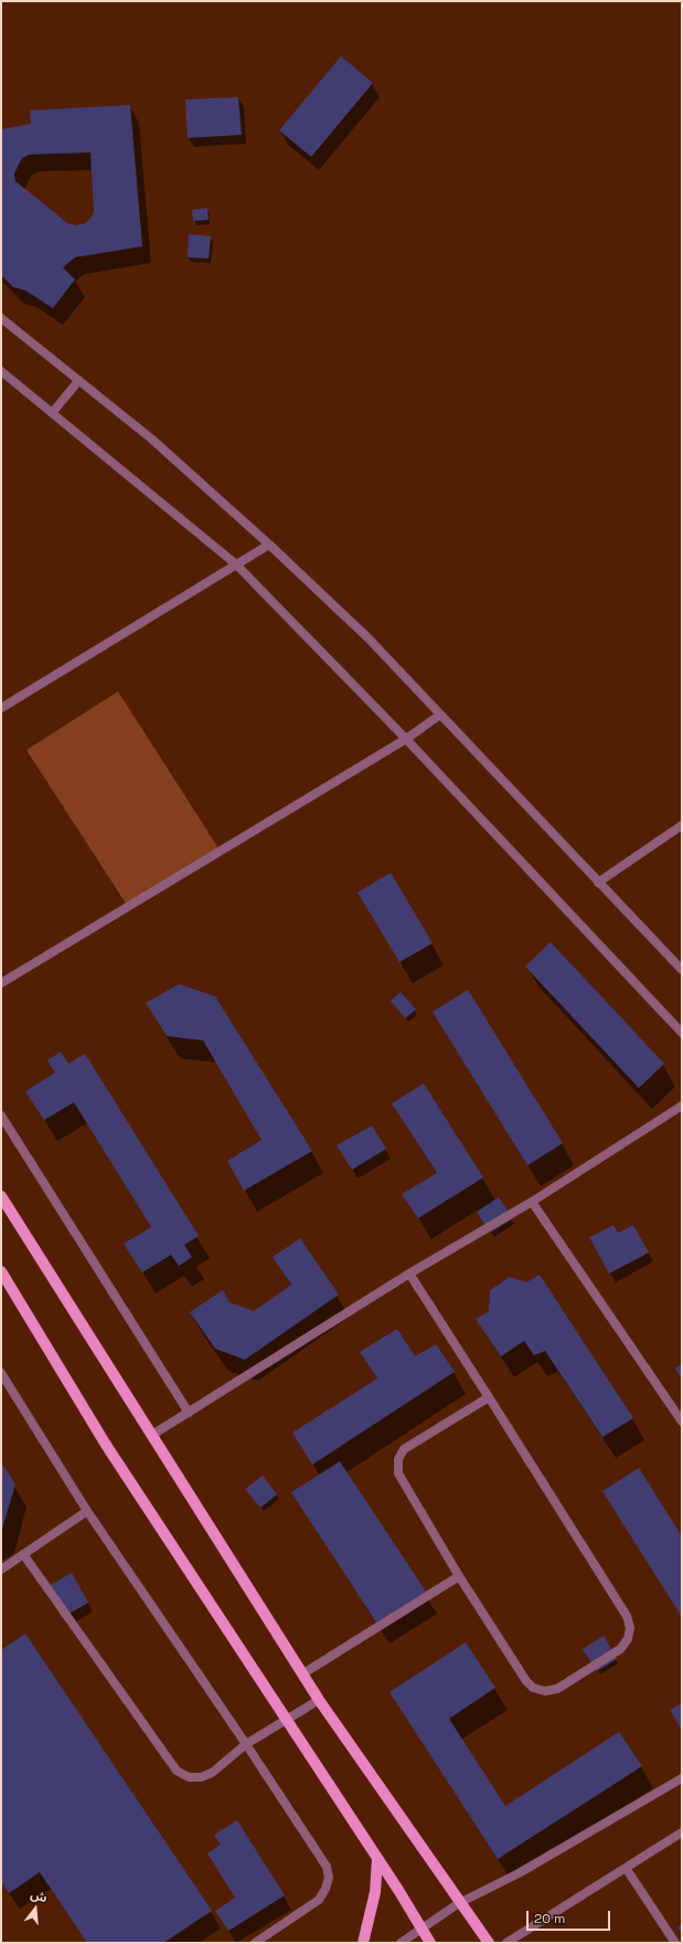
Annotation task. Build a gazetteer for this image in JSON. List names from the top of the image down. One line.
{"scale_bar":"20 m","north":"top"}
